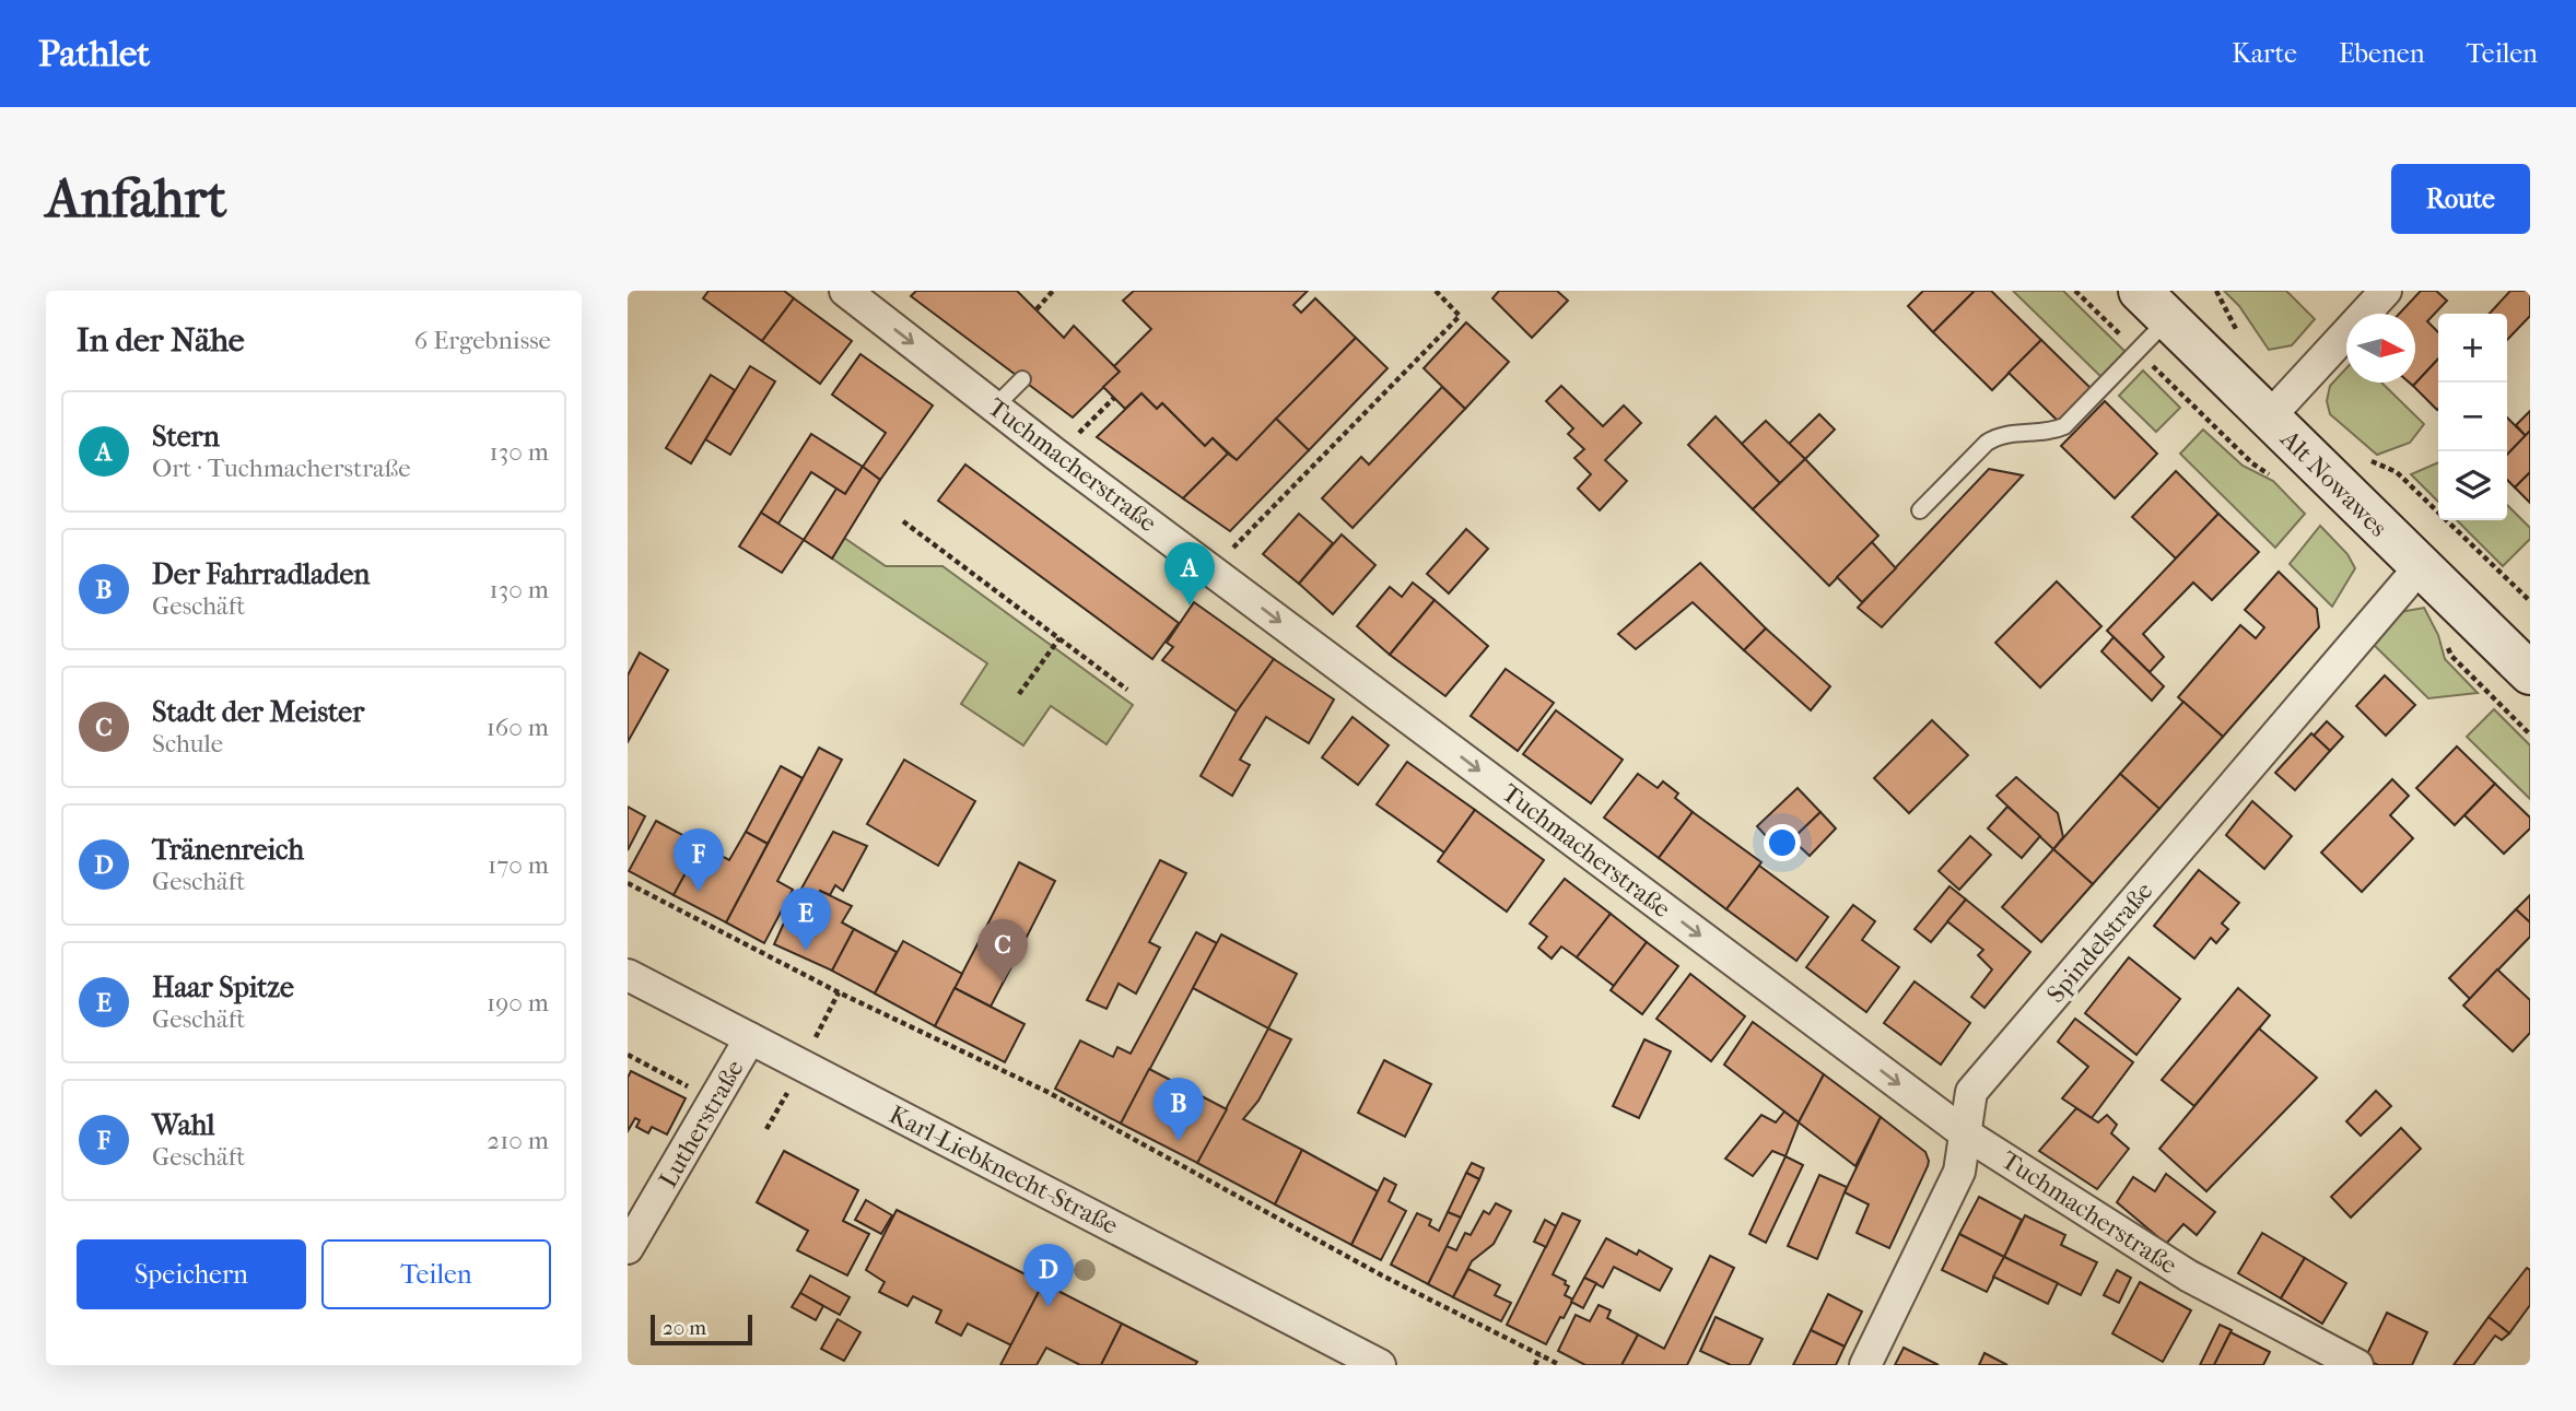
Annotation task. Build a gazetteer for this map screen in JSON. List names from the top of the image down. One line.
{"streets":{"street":["Tuchmacherstraße","Alt Nowawes","Spindelstraße","Lutherstraße","Karl-Liebknecht-Straße"]},"crossings":[["Tuchmacherstraße","Spindelstraße"],["Alt Nowawes","Spindelstraße"],["Lutherstraße","Karl-Liebknecht-Straße"]],"one_way":["Tuchmacherstraße"],"scale_bar":"20 m","north":"right","page":{"header":"Pathlet","nav":["Karte","Ebenen","Teilen"],"buttons":["Route",["Speichern","Teilen"]],"title":"Anfahrt","heading":["In der Nähe","6 Ergebnisse"],"map_buttons":["+","−"],"list":[{"mark":"A","name":"Stern","note":"Ort · Tuchmacherstraße","value":"130 m"},{"mark":"B","name":"Der Fahrradladen","note":"Geschäft","value":"130 m"},{"mark":"C","name":"Stadt der Meister","note":"Schule","value":"160 m"},{"mark":"D","name":"Tränenreich","note":"Geschäft","value":"170 m"},{"mark":"E","name":"Haar Spitze","note":"Geschäft","value":"190 m"},{"mark":"F","name":"Wahl","note":"Geschäft","value":"210 m"}],"pins":["A","F","E","C","B","D"],"scale":"20 m"}}
